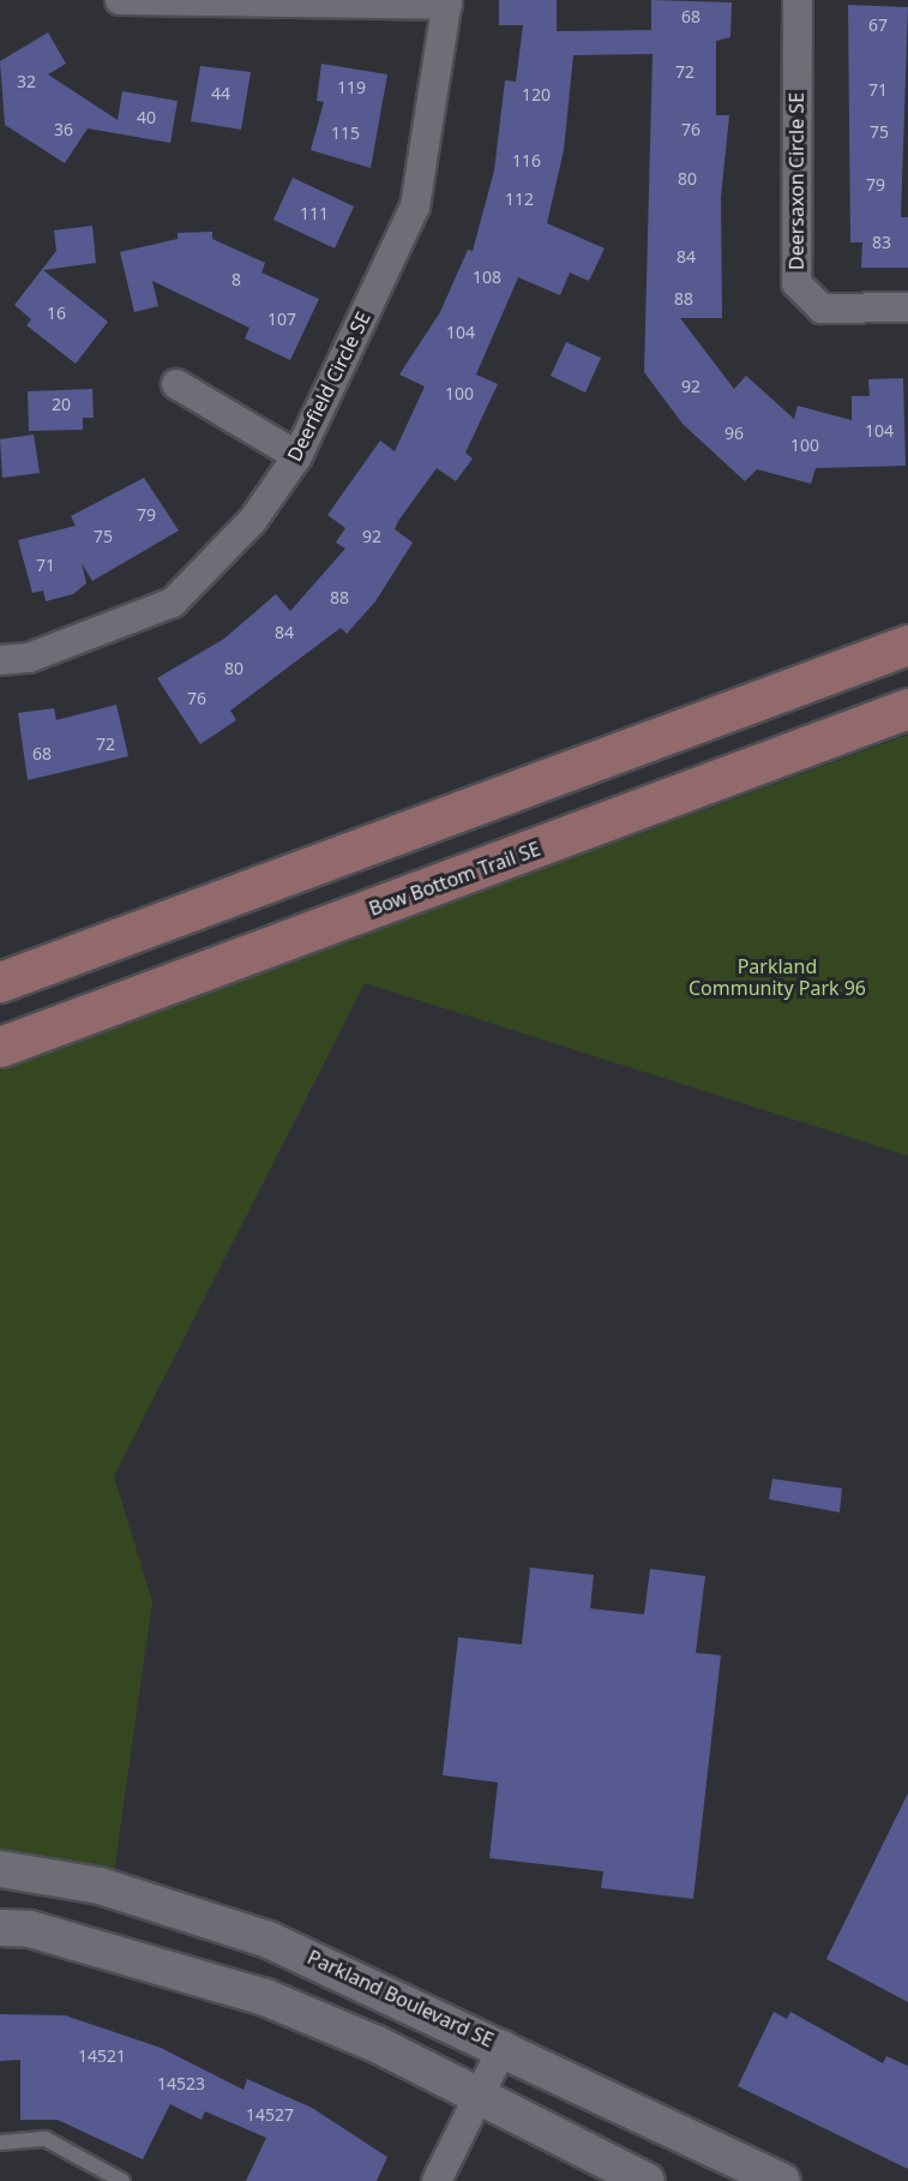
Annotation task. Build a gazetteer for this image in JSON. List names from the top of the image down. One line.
{"streets":{"main road":["Bow Bottom Trail SE"],"street":["Deersaxon Circle SE","Deerfield Circle SE","Parkland Boulevard SE"]},"parks":["Parkland Community Park 96"],"house_numbers":["68","67","72","32","119","71","44","120","40","36","76","75","115","116","80","79","112","111","83","84","108","8","88","16","107","104","92","100","20","104","96","100","79","75","92","71","88","84","80","76","72","68","14521","14523","14527"]}
